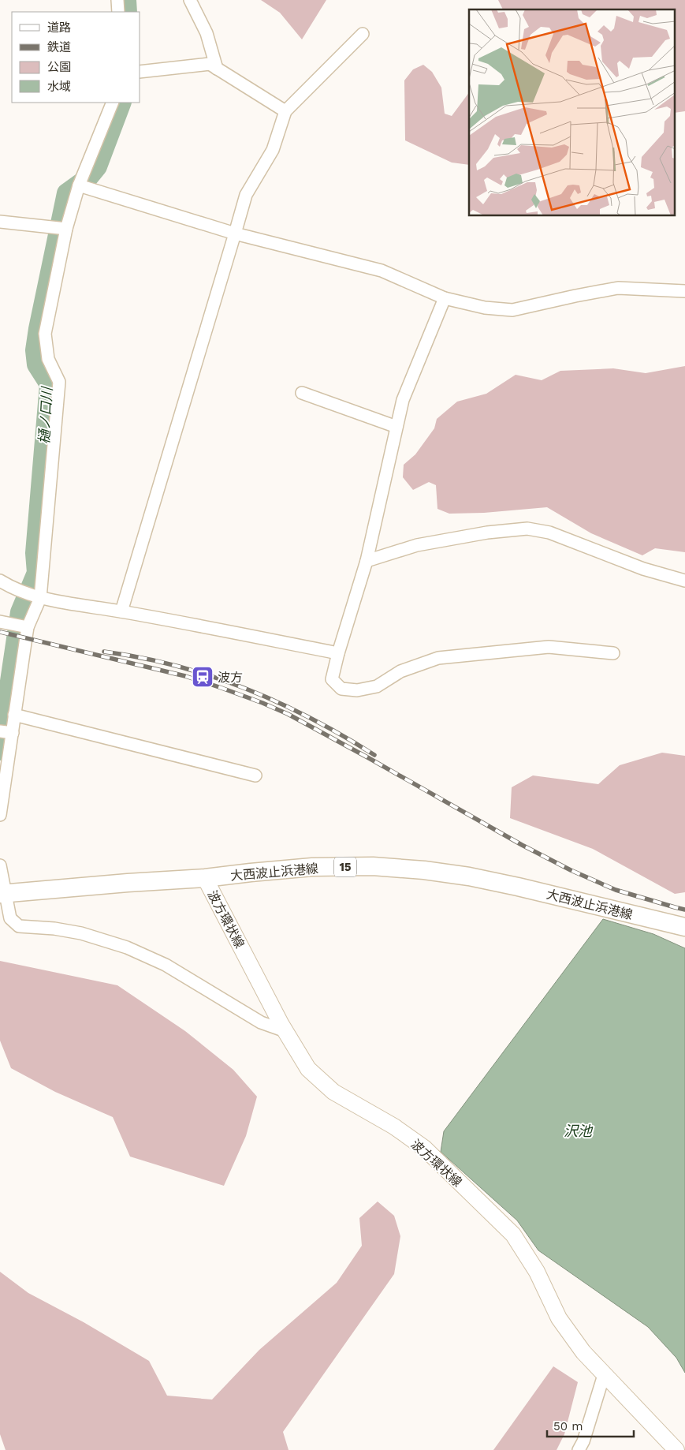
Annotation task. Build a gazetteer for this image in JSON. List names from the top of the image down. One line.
{"streets":{"main road":["15","大西波止浜港線","波方環状線"]},"crossings":[["大西波止浜港線","波方環状線"]],"water":["樋ノ口川","沢池"],"places":{"station":["波方"]},"legend":["道路","鉄道","公園","水域"],"scale_bar":"50 m"}
